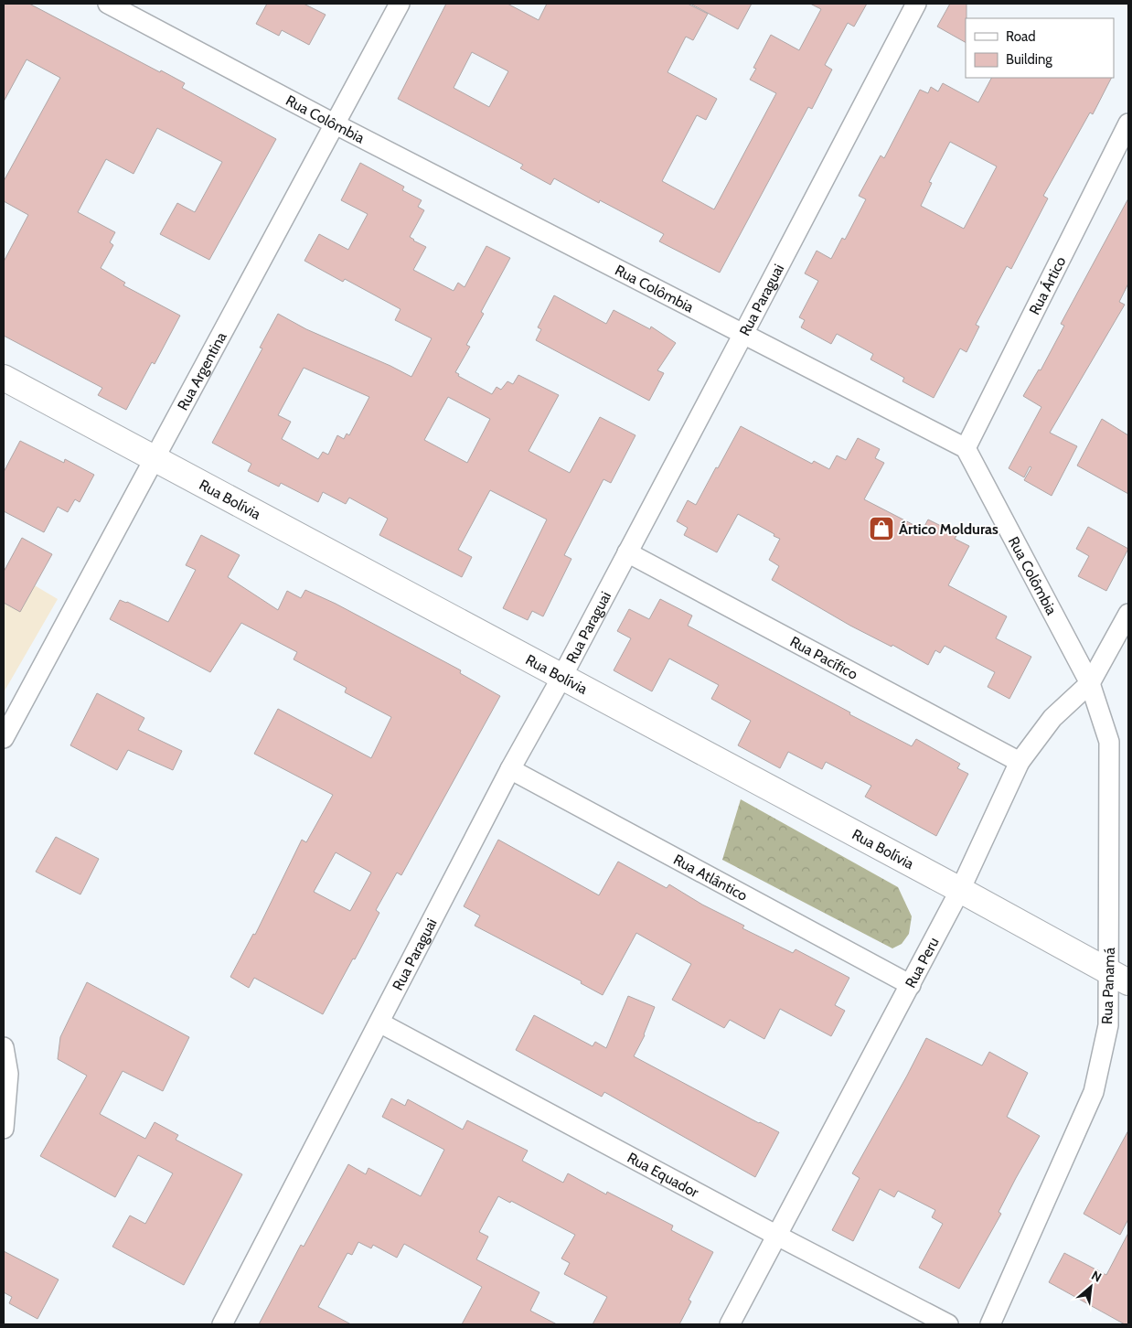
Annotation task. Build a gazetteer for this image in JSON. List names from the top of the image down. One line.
{"streets":{"street":["Rua Colômbia","Rua Ártico","Rua Paraguai","Rua Argentina","Rua Bolívia","Rua Pacífico","Rua Atlântico","Rua Peru","Rua Panamá","Rua Equador"]},"crossings":[["Rua Colômbia","Rua Ártico"],["Rua Colômbia","Rua Paraguai"],["Rua Colômbia","Rua Argentina"],["Rua Colômbia","Rua Peru"],["Rua Colômbia","Rua Panamá"],["Rua Paraguai","Rua Bolívia"],["Rua Paraguai","Rua Pacífico"],["Rua Paraguai","Rua Atlântico"],["Rua Paraguai","Rua Equador"],["Rua Argentina","Rua Bolívia"],["Rua Bolívia","Rua Peru"],["Rua Bolívia","Rua Panamá"],["Rua Pacífico","Rua Peru"],["Rua Atlântico","Rua Peru"],["Rua Peru","Rua Panamá"],["Rua Peru","Rua Equador"]],"places":{"shop":["Ártico Molduras"]},"legend":["Road","Building"],"north":"top right"}
